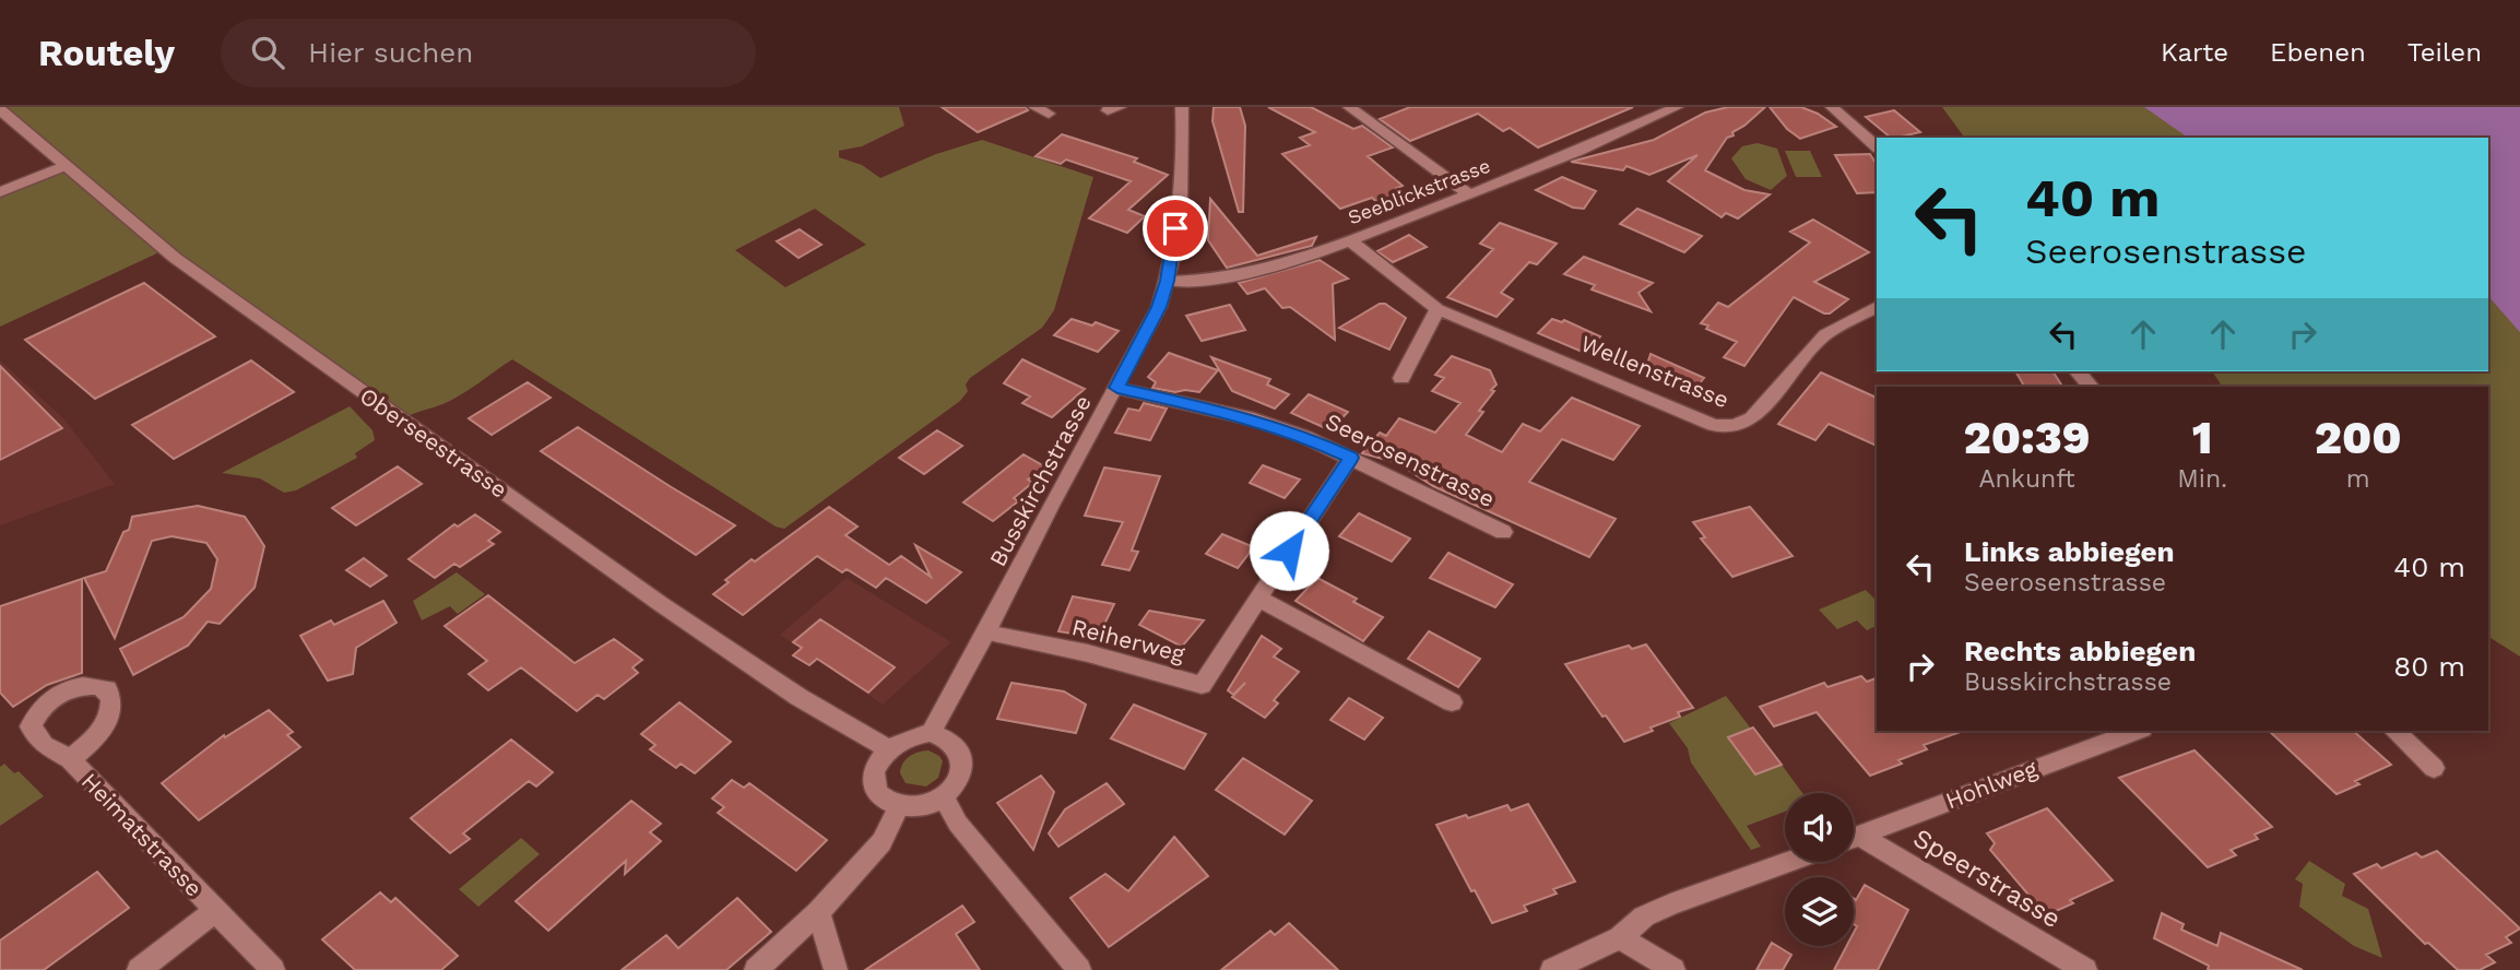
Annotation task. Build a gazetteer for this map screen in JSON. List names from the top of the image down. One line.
{"streets":{"street":["Seeblickstrasse","Wellenstrasse","Oberseestrasse","Seerosenstrasse","Busskirchstrasse","Reiherweg","Hohlweg","Heimatstrasse","Speerstrasse"]},"crossings":[["Seeblickstrasse","Wellenstrasse"],["Seeblickstrasse","Busskirchstrasse"],["Oberseestrasse","Busskirchstrasse"],["Seerosenstrasse","Busskirchstrasse"],["Seerosenstrasse","Reiherweg"],["Busskirchstrasse","Reiherweg"]],"page":{"header":"Routely","search":"Hier suchen","nav":["Karte","Ebenen","Teilen"],"turn":["40 m","Seerosenstrasse"],"eta":["20:39","Ankunft","1","Min.","200","m"],"list":[{"name":"Links abbiegen","note":"Seerosenstrasse","value":"40 m"},{"name":"Rechts abbiegen","note":"Busskirchstrasse","value":"80 m"}]}}
